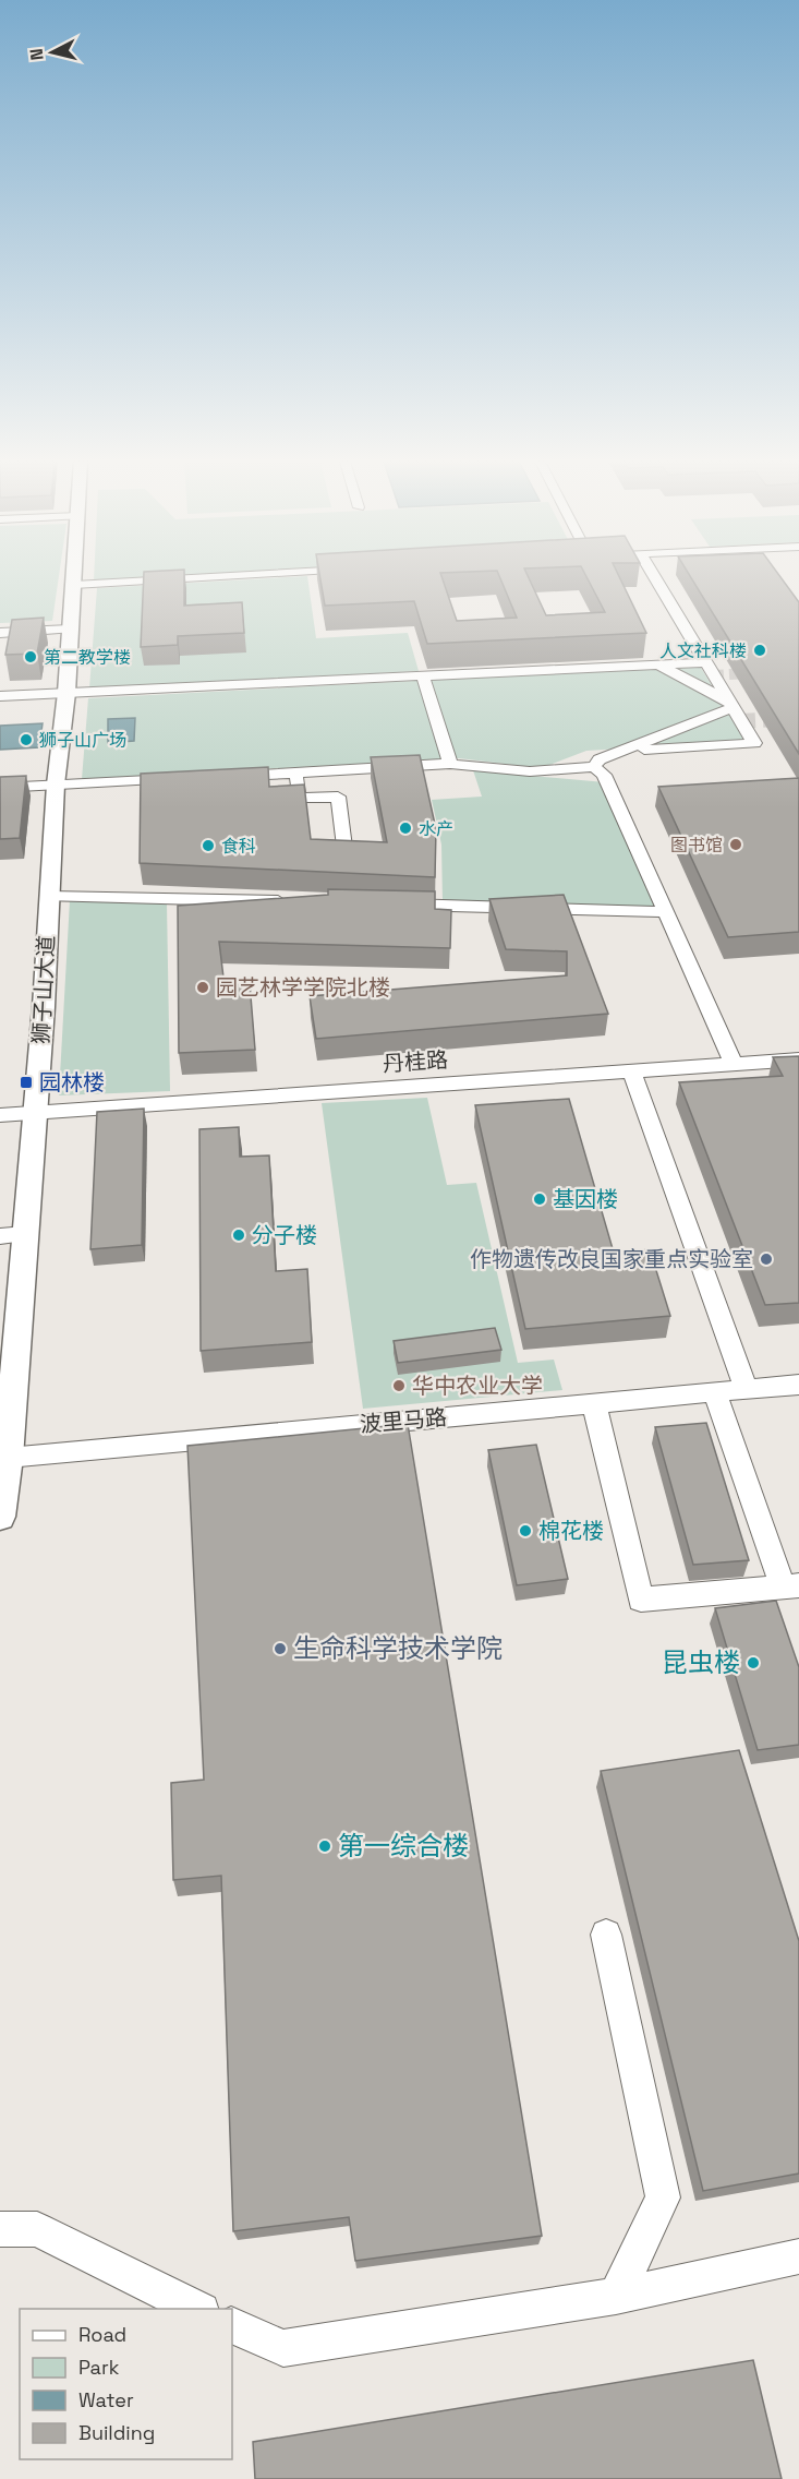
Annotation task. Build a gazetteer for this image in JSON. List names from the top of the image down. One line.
{"streets":{"street":["狮子山大道","丹桂路","波里马路"]},"crossings":[["狮子山大道","丹桂路"],["狮子山大道","波里马路"]],"places":{"other":["人文社科楼","第二教学楼","狮子山广场","水产","图书馆","食科","园艺林学学院北楼","基因楼","分子楼","作物遗传改良国家重点实验室","华中农业大学","棉花楼","生命科学技术学院","昆虫楼","第一综合楼"],"transit":["园林楼"]},"legend":["Road","Park","Water","Building"],"north":"left"}
